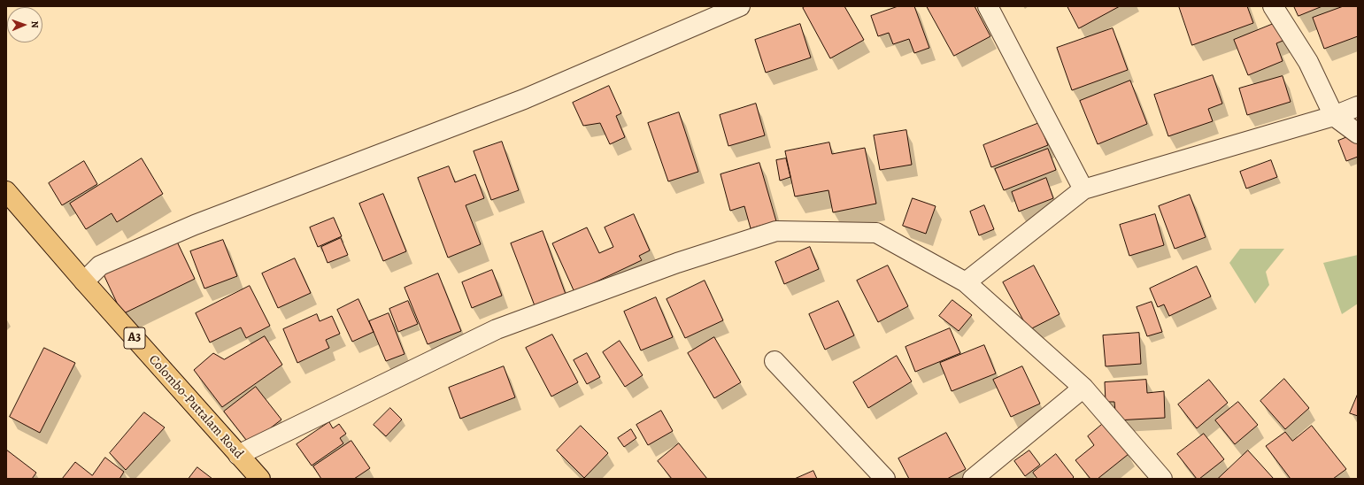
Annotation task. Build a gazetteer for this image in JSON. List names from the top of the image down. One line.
{"streets":{"highway":["A3","Colombo-Puttalam Road"]},"north":"right"}
